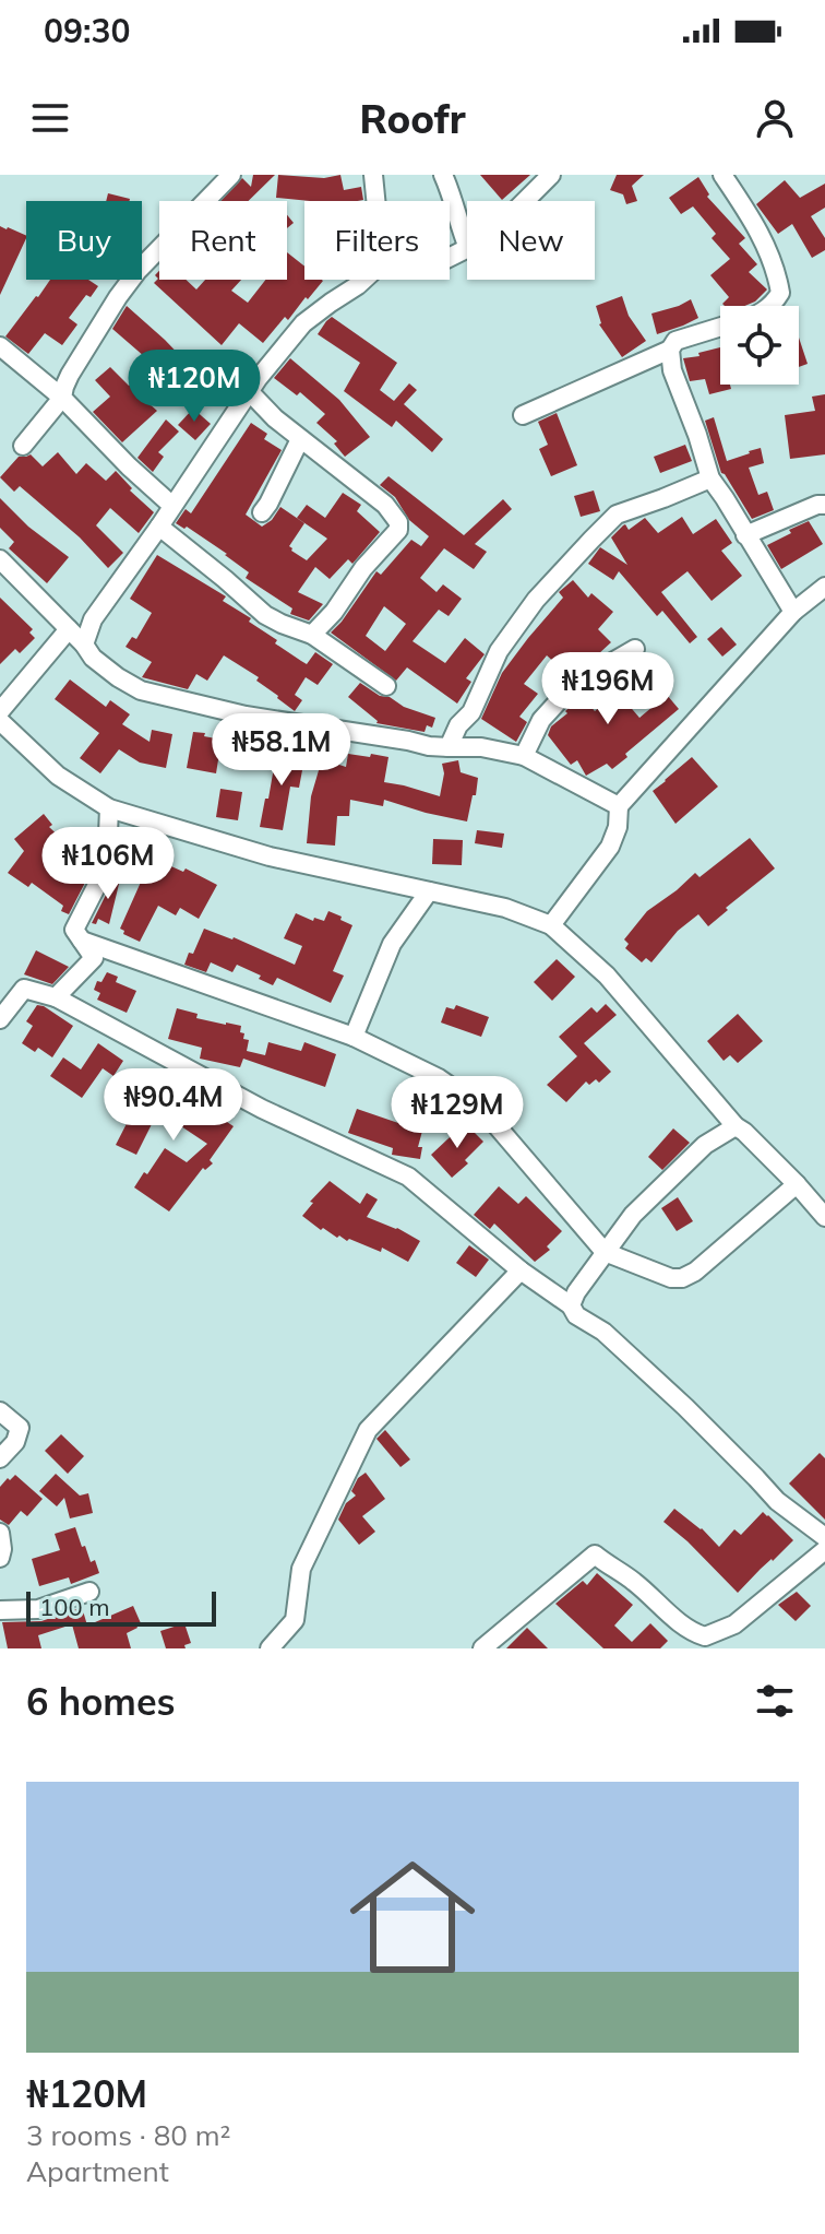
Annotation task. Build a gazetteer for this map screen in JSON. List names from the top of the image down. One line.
{"scale_bar":"100 m","page":{"status":"09:30","header":"Roofr","chip":["Buy","Rent","Filters","New"],"price":["₦120M","₦196M","₦58.1M","₦106M","₦90.4M","₦129M"],"scale":"100 m","heading":"6 homes","list":[{"name":"₦120M","note":"3 rooms · 80 m² · Apartment"}]}}
